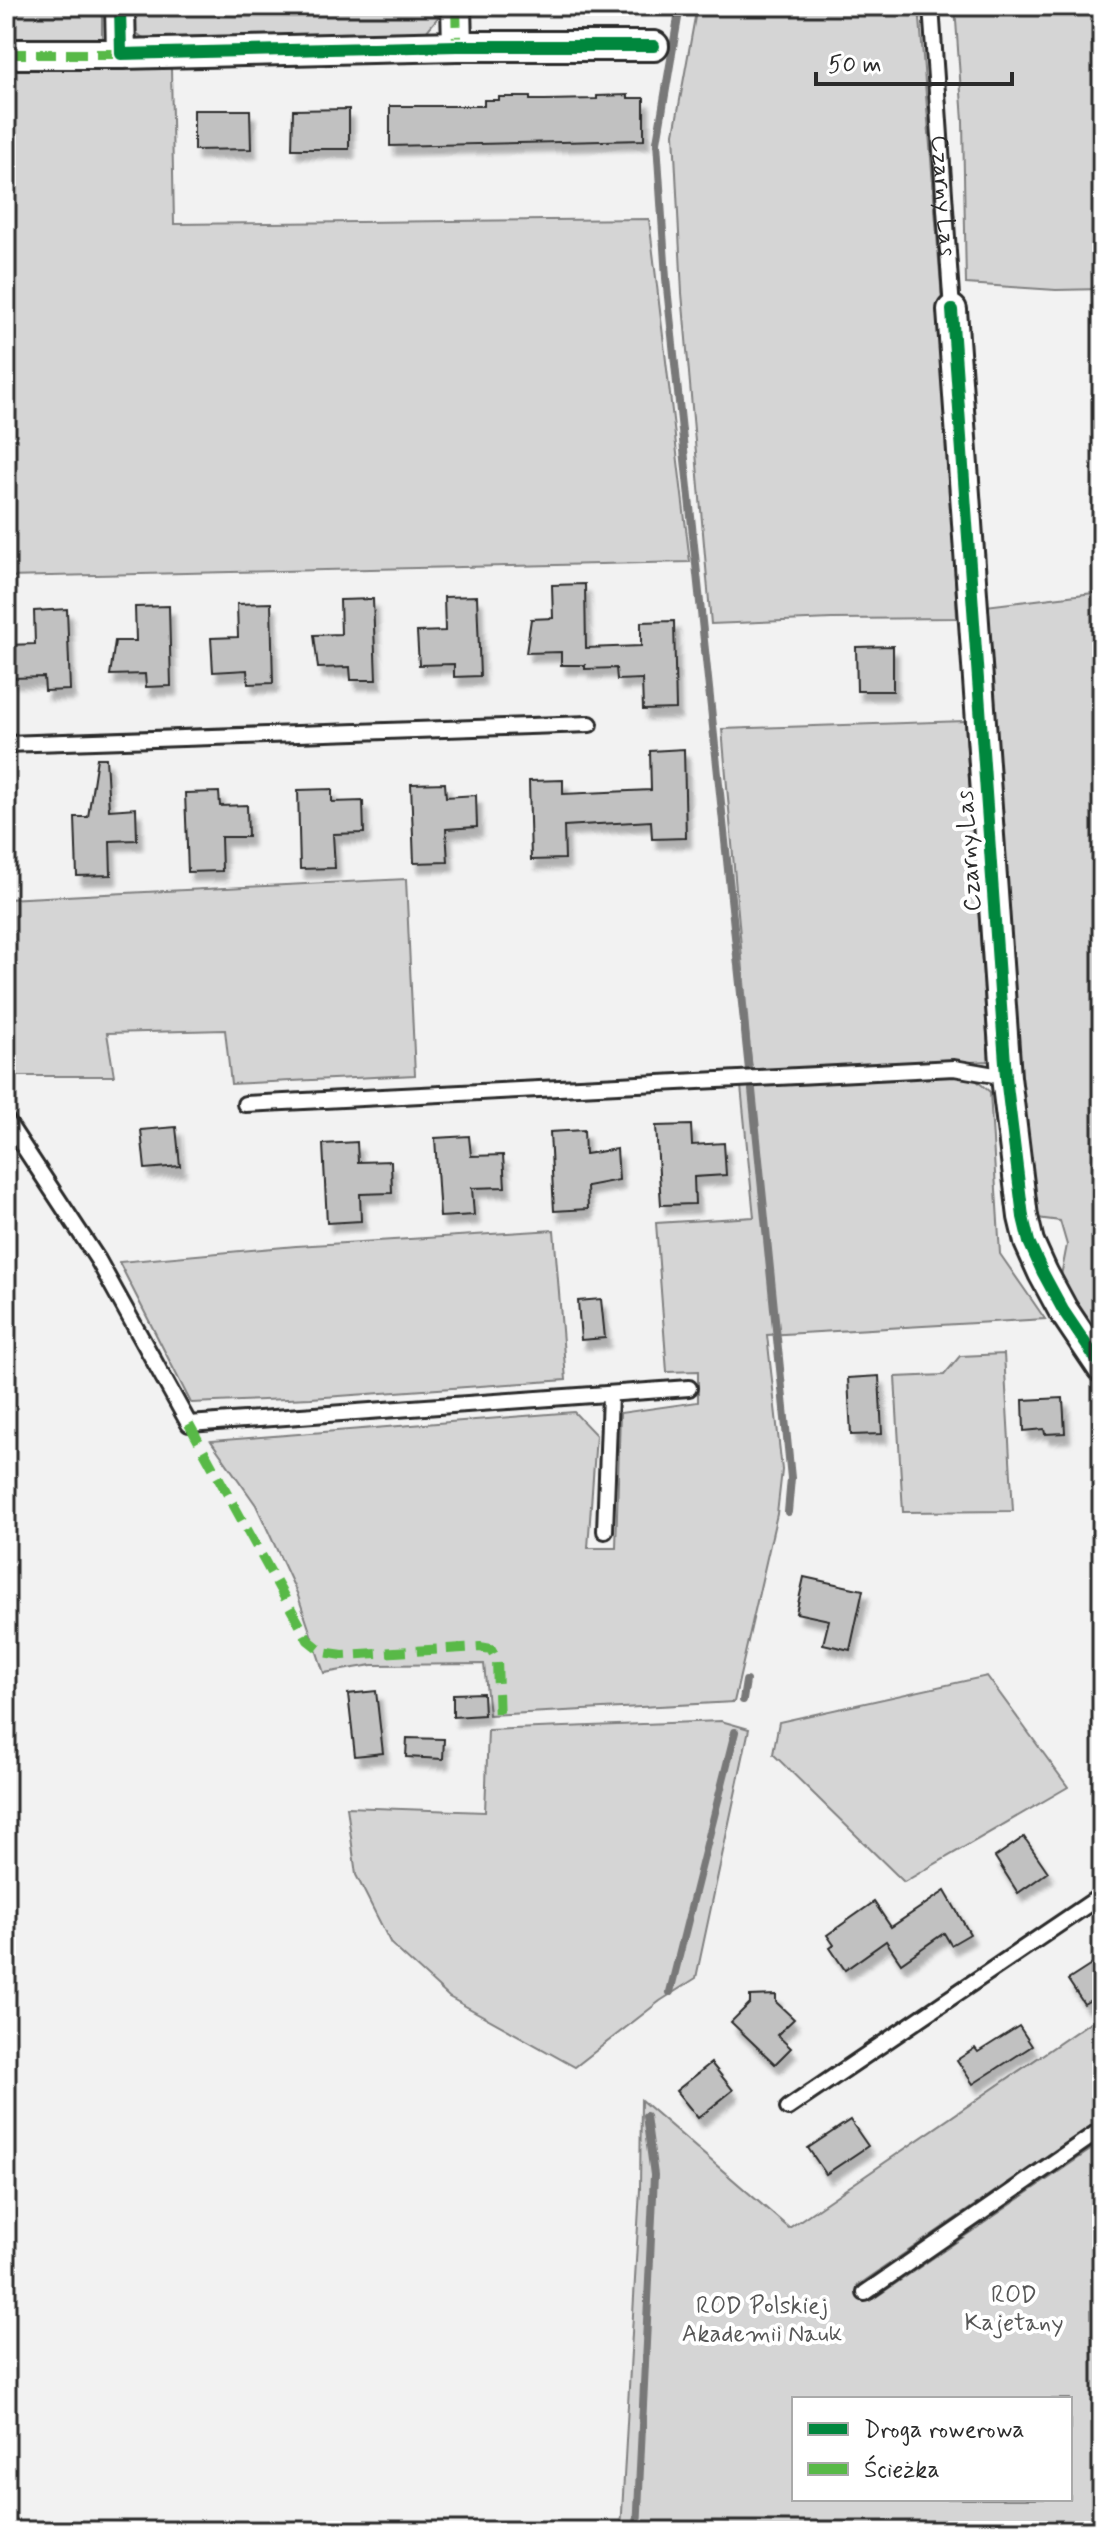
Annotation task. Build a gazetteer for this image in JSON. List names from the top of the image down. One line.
{"streets":{"street":["Czarny Las"]},"parks":["ROD Kajetany","ROD Polskiej Akademii Nauk"],"legend":["Droga rowerowa","Ścieżka"],"scale_bar":"50 m"}
